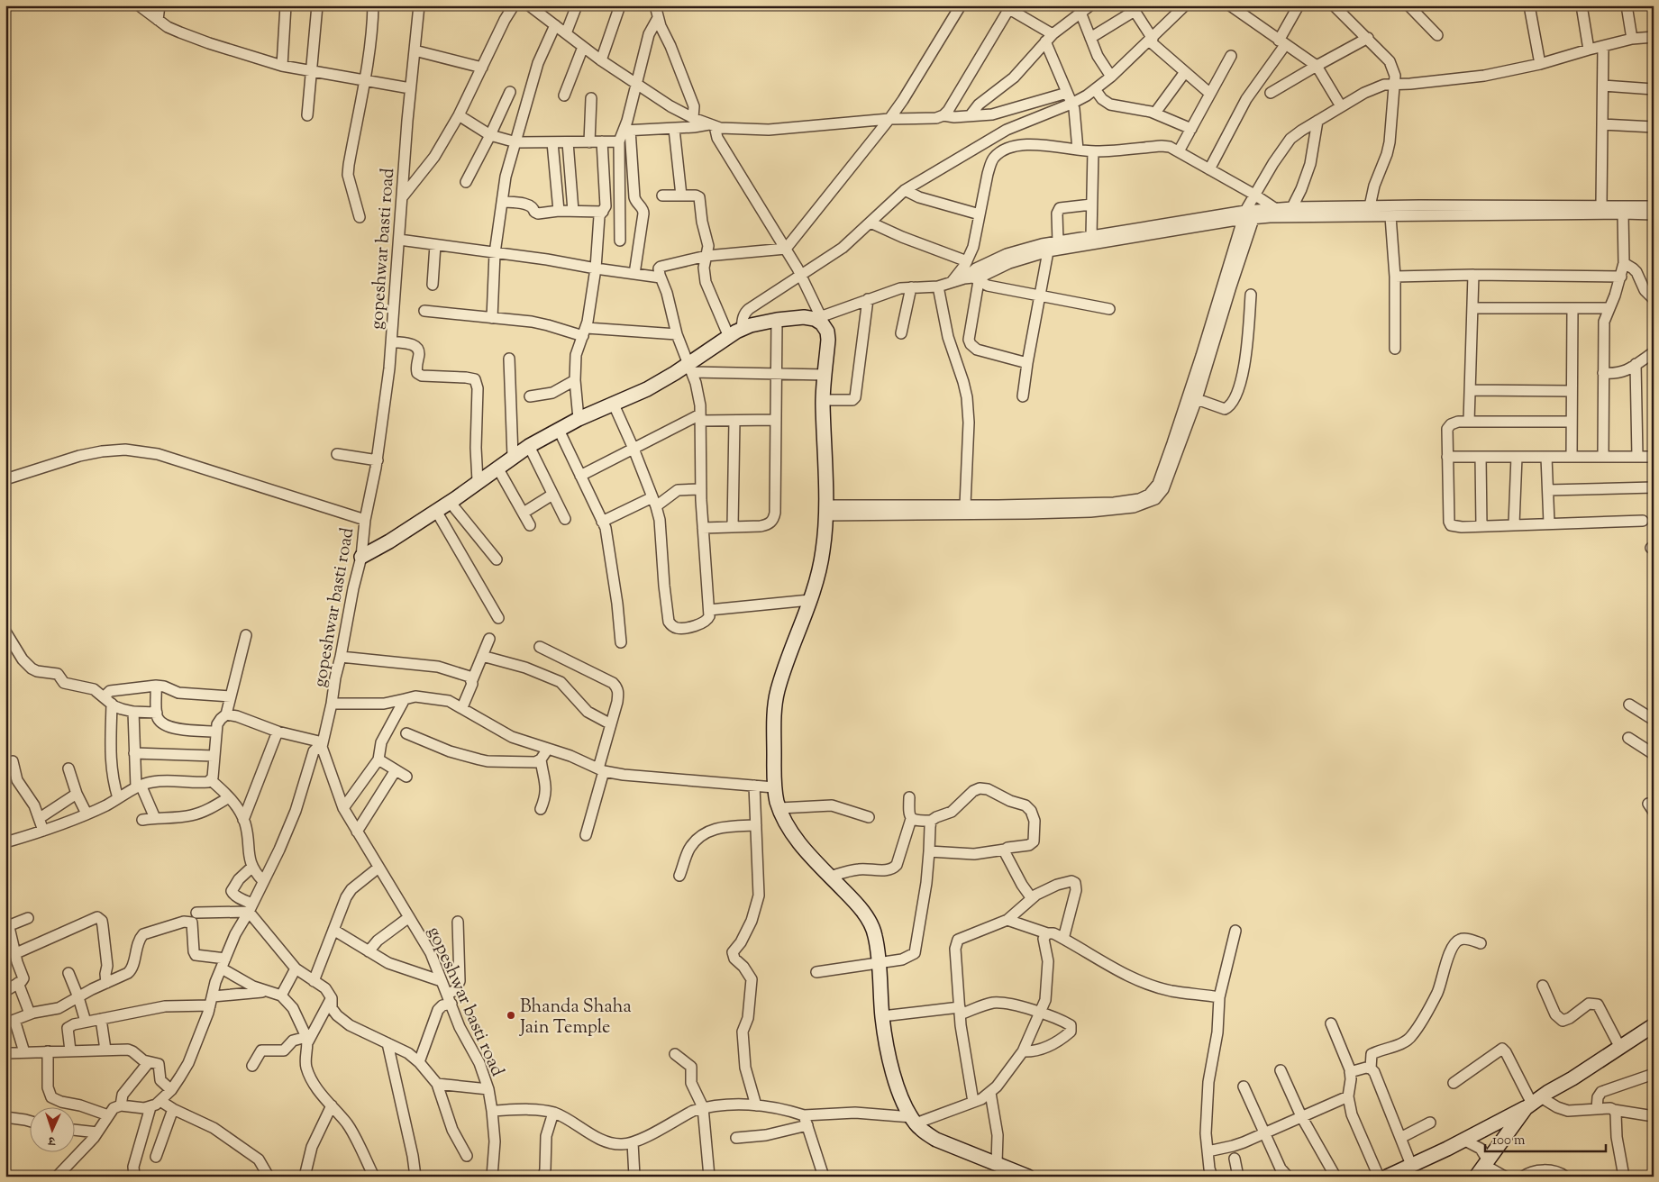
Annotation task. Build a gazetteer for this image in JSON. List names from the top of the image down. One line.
{"streets":{"street":["gopeshwar basti road"]},"places":["Bhanda Shaha Jain Temple"],"scale_bar":"100 m","north":"bottom"}
